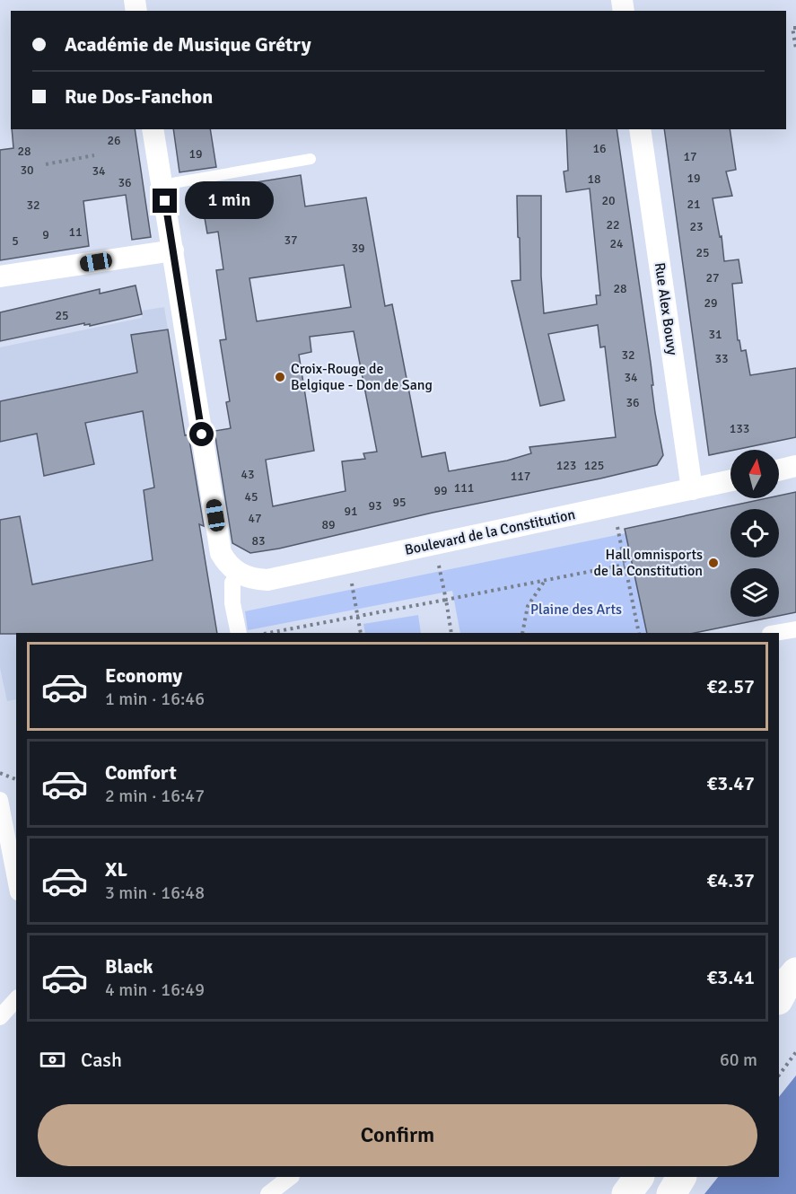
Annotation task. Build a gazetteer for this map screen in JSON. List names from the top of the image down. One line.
{"streets":{"street":["Rue Alex Bouvy","Boulevard de la Constitution"]},"crossings":[["Rue Alex Bouvy","Boulevard de la Constitution"]],"parks":["Plaine des Arts"],"places":["Croix-Rouge de Belgique - Don de Sang","Hall omnisports de la Constitution"],"house_numbers":["26","16","28","19","17","30","34","19","18","36","20","21","32","22","23","11","9","37","5","24","39","25","27","28","29","25","31","32","33","34","36","133","123","125","43","117","111","99","45","95","93","91","47","89","83"],"north":"top","page":{"banner":["Académie de Musique Grétry","Rue Dos-Fanchon"],"bubble":"1 min","list":[{"name":"Economy","note":"1 min · 16:46","value":"€2.57"},{"name":"Comfort","note":"2 min · 16:47","value":"€3.47"},{"name":"XL","note":"3 min · 16:48","value":"€4.37"},{"name":"Black","note":"4 min · 16:49","value":"€3.41"}],"pay":["Cash","60 m"],"buttons":"Confirm"}}
